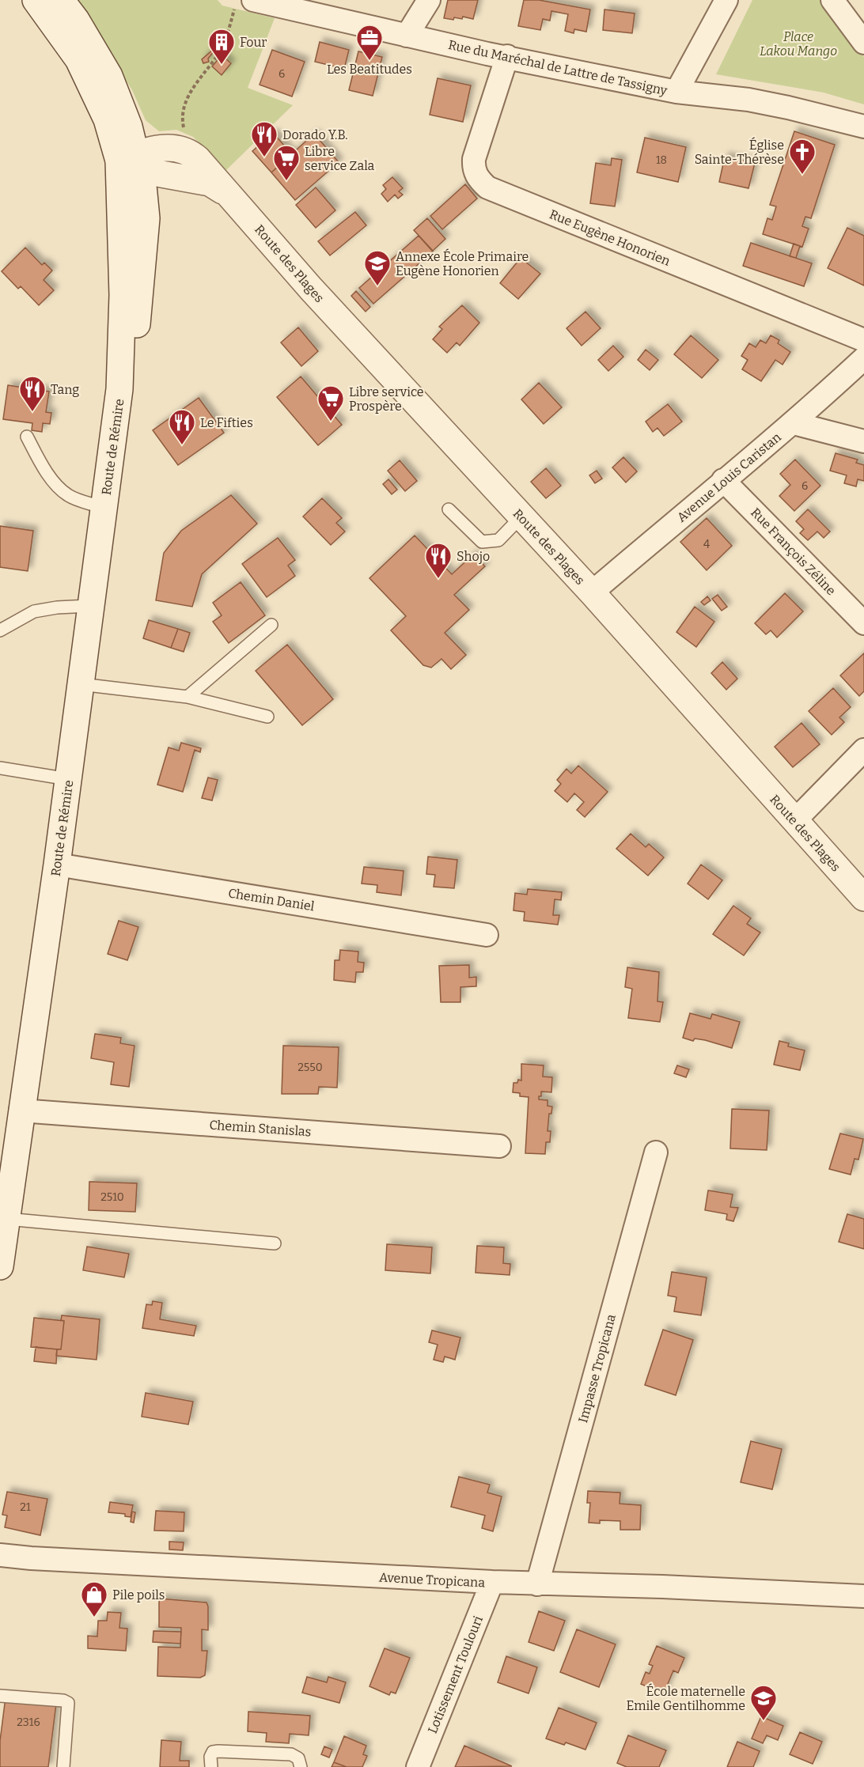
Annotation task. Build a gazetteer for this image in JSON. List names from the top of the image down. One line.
{"streets":{"main road":["Route des Plages","Route de Rémire"],"street":["Rue du Maréchal de Lattre de Tassigny","Rue Eugène Honorien","Avenue Louis Caristan","Rue François Zéline","Chemin Daniel","Chemin Stanislas","Impasse Tropicana","Avenue Tropicana","Lotissement Toulouri"]},"crossings":[["Rue du Maréchal de Lattre de Tassigny","Rue Eugène Honorien"],["Route des Plages","Route de Rémire"],["Route des Plages","Avenue Louis Caristan"],["Route de Rémire","Chemin Daniel"],["Route de Rémire","Chemin Stanislas"],["Avenue Louis Caristan","Rue François Zéline"],["Impasse Tropicana","Avenue Tropicana"],["Avenue Tropicana","Lotissement Toulouri"]],"parks":["Place Lakou Mango"],"places":{"office":["Les Beatitudes"],"building":["Four"],"restaurant":["Dorado Y.B.","Tang","Le Fifties","Shojo"],"church":["Église Sainte-Thérèse"],"supermarket":["Libre service Zala","Libre service Prospère"],"school or university":["Annexe École Primaire Eugène Honorien","École maternelle Emile Gentilhomme"],"shop":["Pile poils"]},"house_numbers":["6","18","6","4","2550","2510","21","2316"]}
